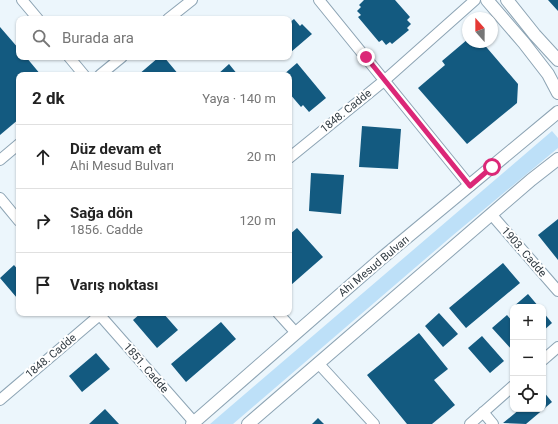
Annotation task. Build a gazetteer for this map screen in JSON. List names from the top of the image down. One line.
{"streets":{"main road":["Ahi Mesud Bulvarı"],"street":["1848. Cadde","1903. Cadde","1851. Cadde"]},"crossings":[["Ahi Mesud Bulvarı","1851. Cadde"]],"north":"top","page":{"search":"Burada ara","heading":["2 dk","Yaya · 140 m"],"list":[["Düz devam et","Ahi Mesud Bulvarı","20 m"],["Sağa dön","1856. Cadde","120 m"],"Varış noktası"],"map_buttons":["+","−"]}}
